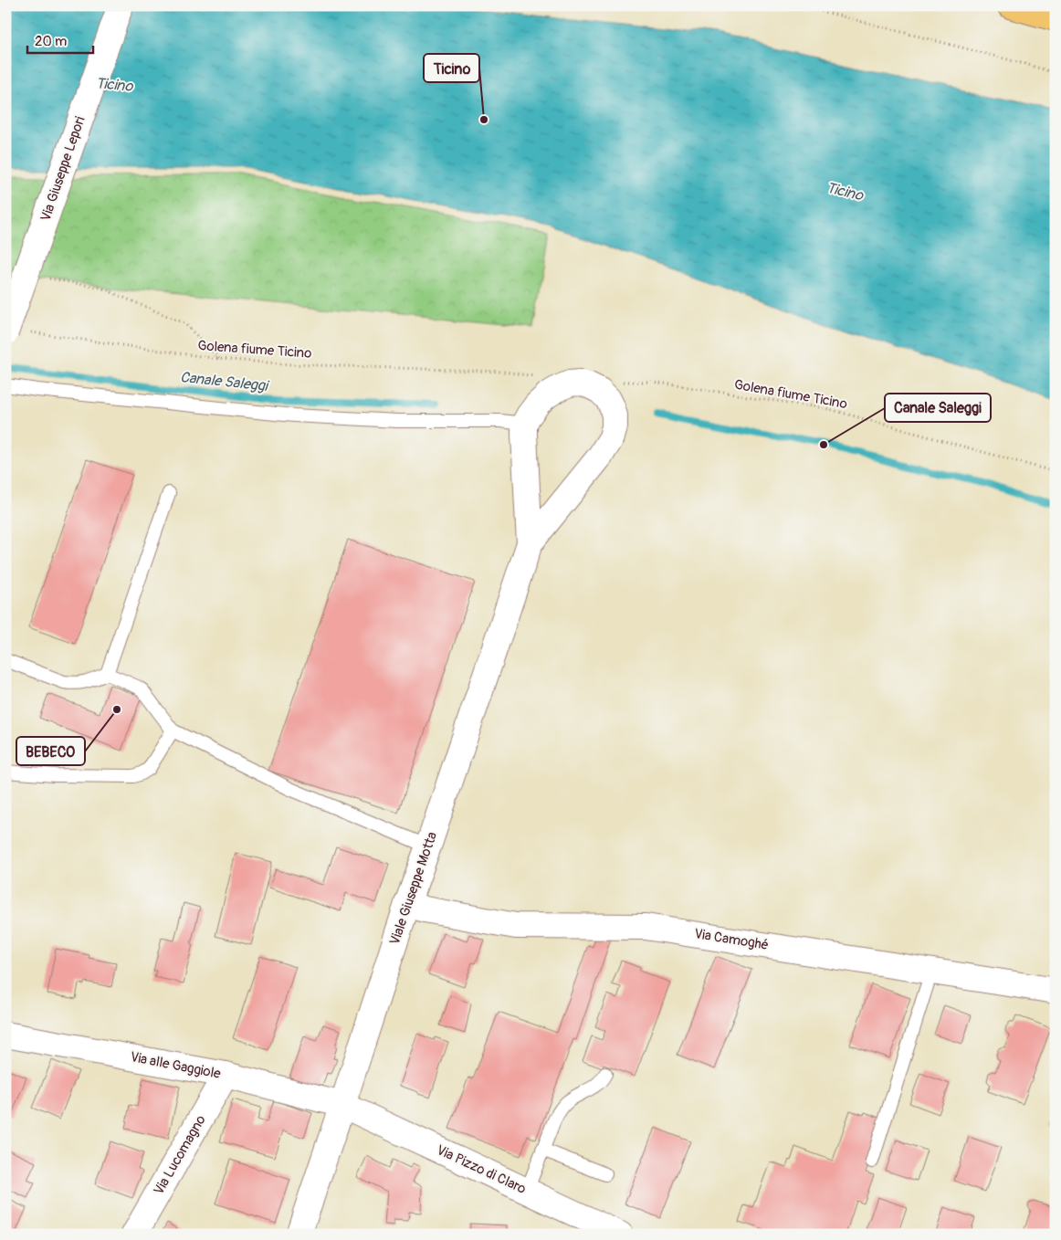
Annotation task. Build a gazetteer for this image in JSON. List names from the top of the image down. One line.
{"streets":{"street":["Via Giuseppe Lepori","Viale Giuseppe Motta","Via Camoghé","Via alle Gaggiole","Via Lucomagno","Via Pizzo di Claro"],"path":["Golena fiume Ticino"]},"crossings":[["Via Giuseppe Lepori","Golena fiume Ticino"],["Viale Giuseppe Motta","Via Camoghé"],["Viale Giuseppe Motta","Via alle Gaggiole"],["Viale Giuseppe Motta","Via Pizzo di Claro"],["Via alle Gaggiole","Via Lucomagno"],["Via alle Gaggiole","Via Pizzo di Claro"]],"water":["Ticino","Canale Saleggi"],"places":["Ticino","Canale Saleggi","BEBECO"],"scale_bar":"20 m"}
